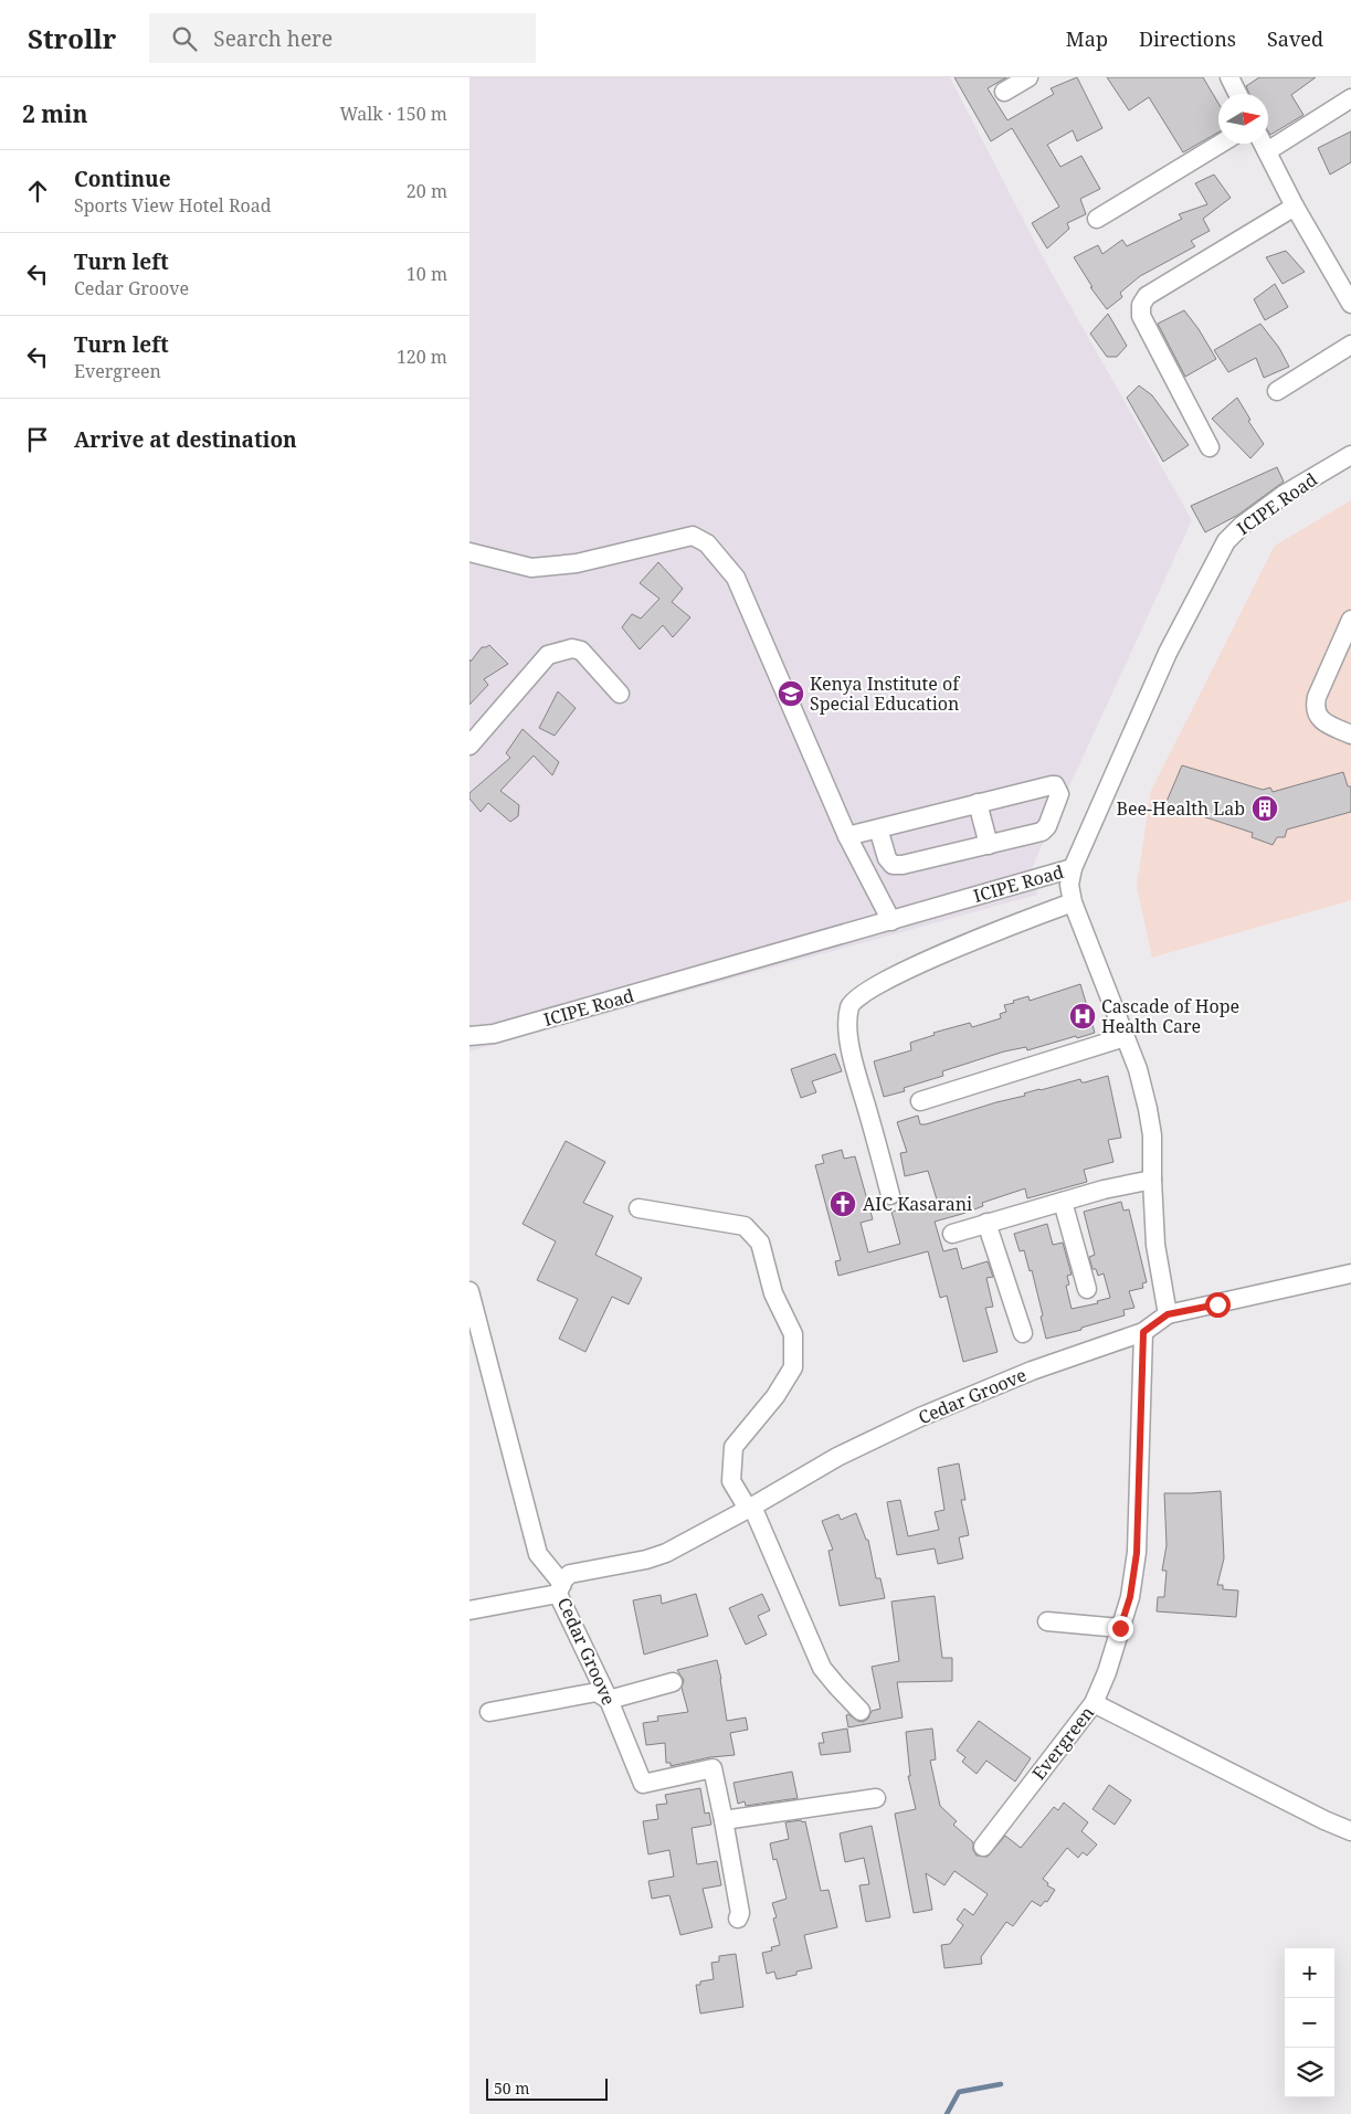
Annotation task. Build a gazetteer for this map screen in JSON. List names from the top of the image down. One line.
{"streets":{"street":["ICIPE Road","Cedar Groove","Evergreen"]},"crossings":[["Cedar Groove","Evergreen"]],"places":{"school or university":["Kenya Institute of Special Education"],"building":["Bee-Health Lab"],"hospital":["Cascade of Hope Health Care"],"church":["AIC Kasarani"]},"scale_bar":"50 m","north":"right","page":{"header":"Strollr","search":"Search here","nav":["Map","Directions","Saved"],"heading":["2 min","Walk · 150 m"],"list":[["Continue","Sports View Hotel Road","20 m"],["Turn left","Cedar Groove","10 m"],["Turn left","Evergreen","120 m"],"Arrive at destination"],"map_buttons":["+","−"],"scale":"50 m"}}
